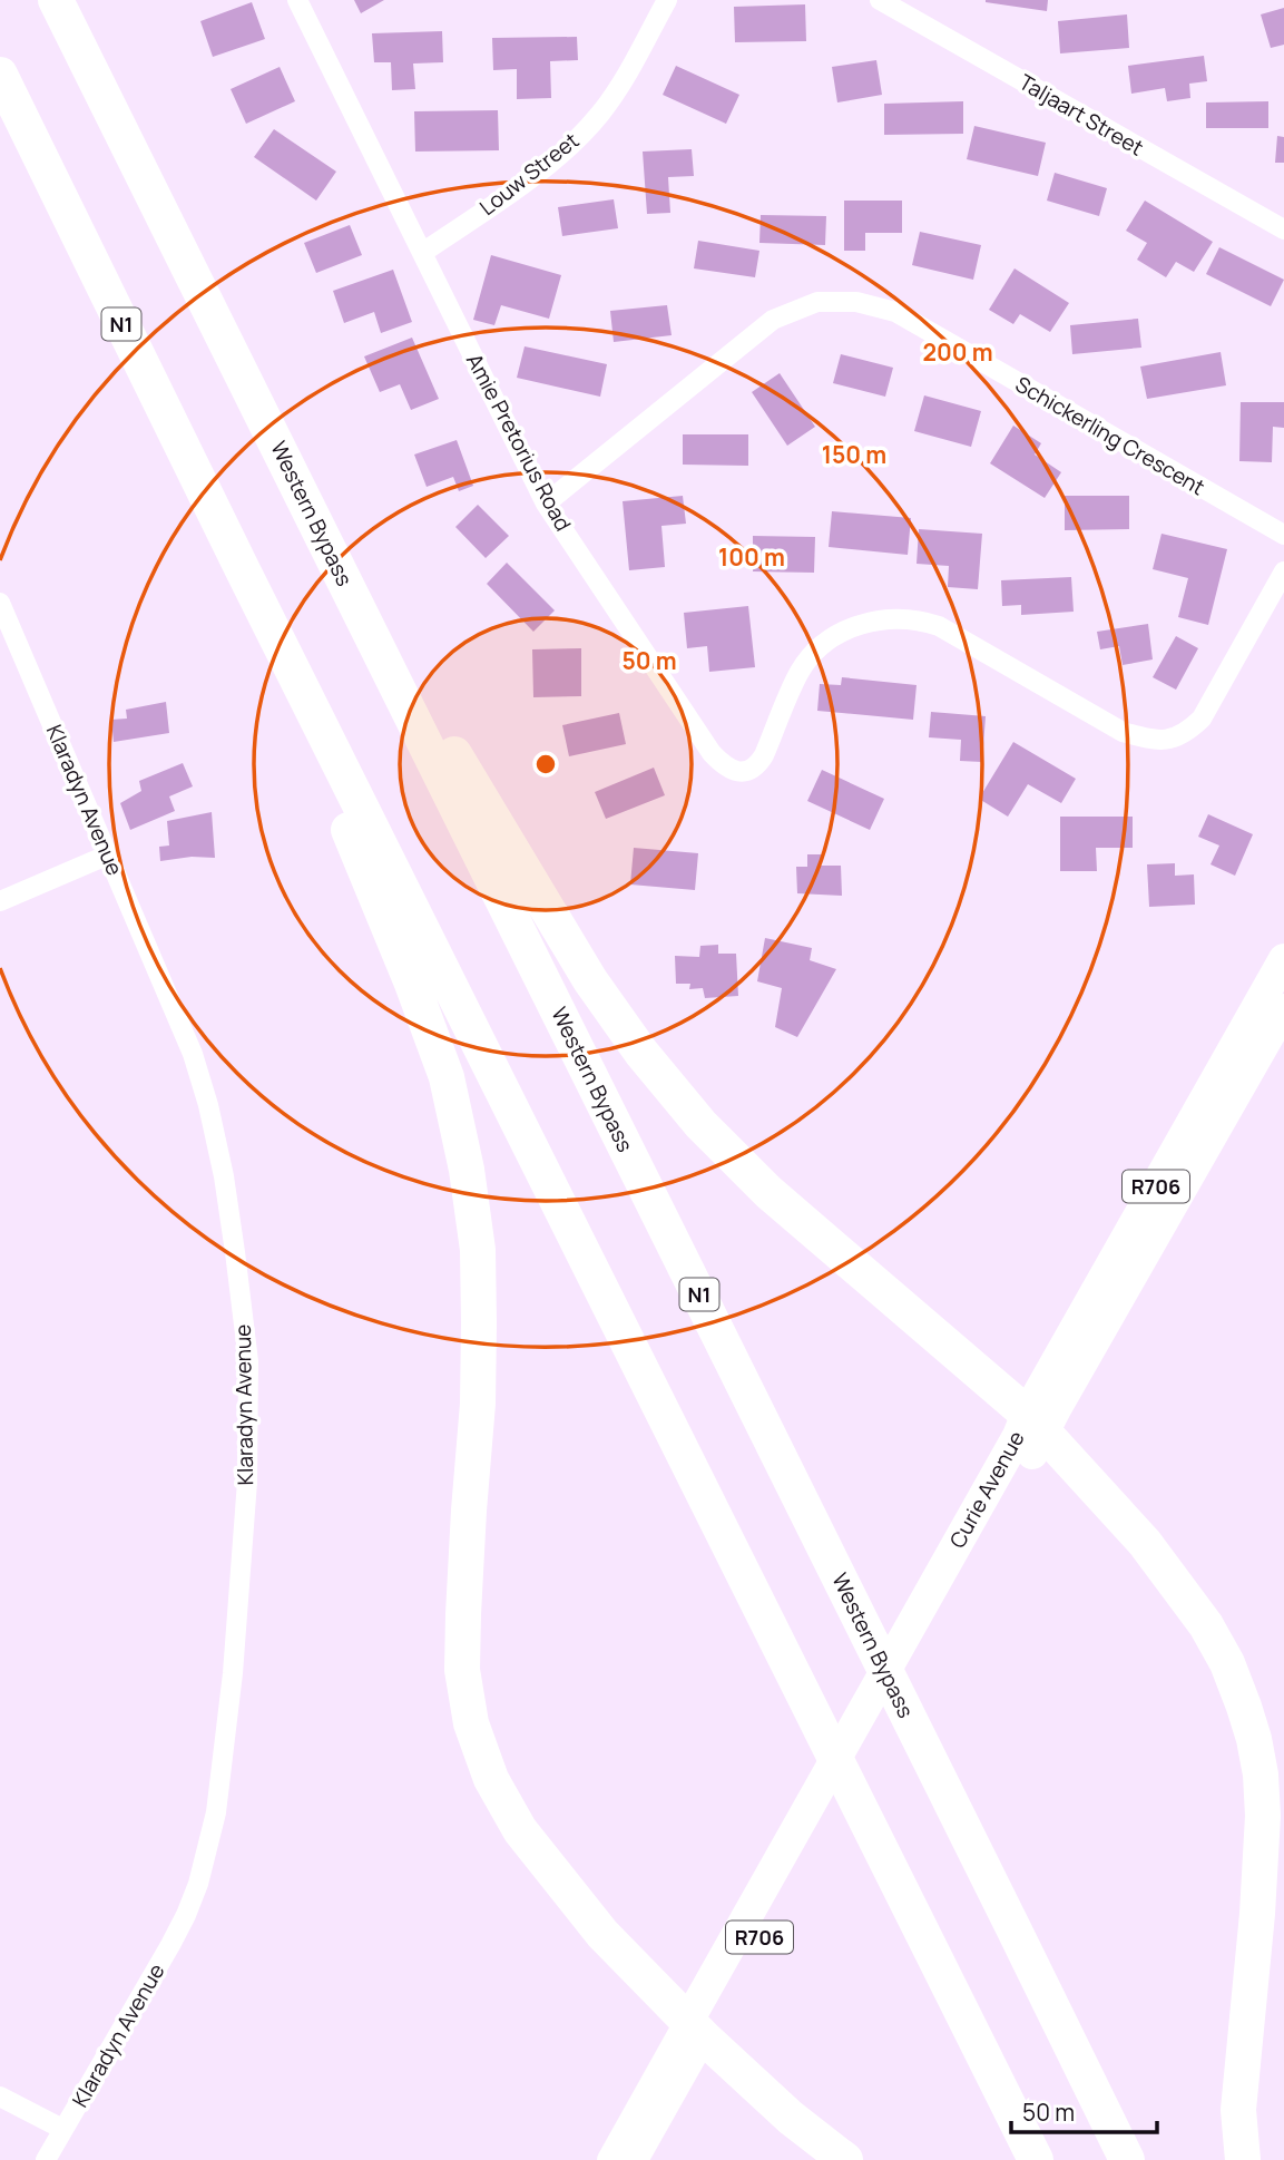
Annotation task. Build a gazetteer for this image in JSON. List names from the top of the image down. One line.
{"streets":{"highway":["N1","Western Bypass"],"main road":["R706","Curie Avenue"],"street":["Taljaart Street","Louw Street","Schickerling Crescent","Amie Pretorius Road","Klaradyn Avenue"]},"crossings":[["Louw Street","Amie Pretorius Road"],["Schickerling Crescent","Amie Pretorius Road"],["R706","Curie Avenue"]],"scale_bar":"50 m","rings":["200 m","150 m","100 m","50 m"]}
